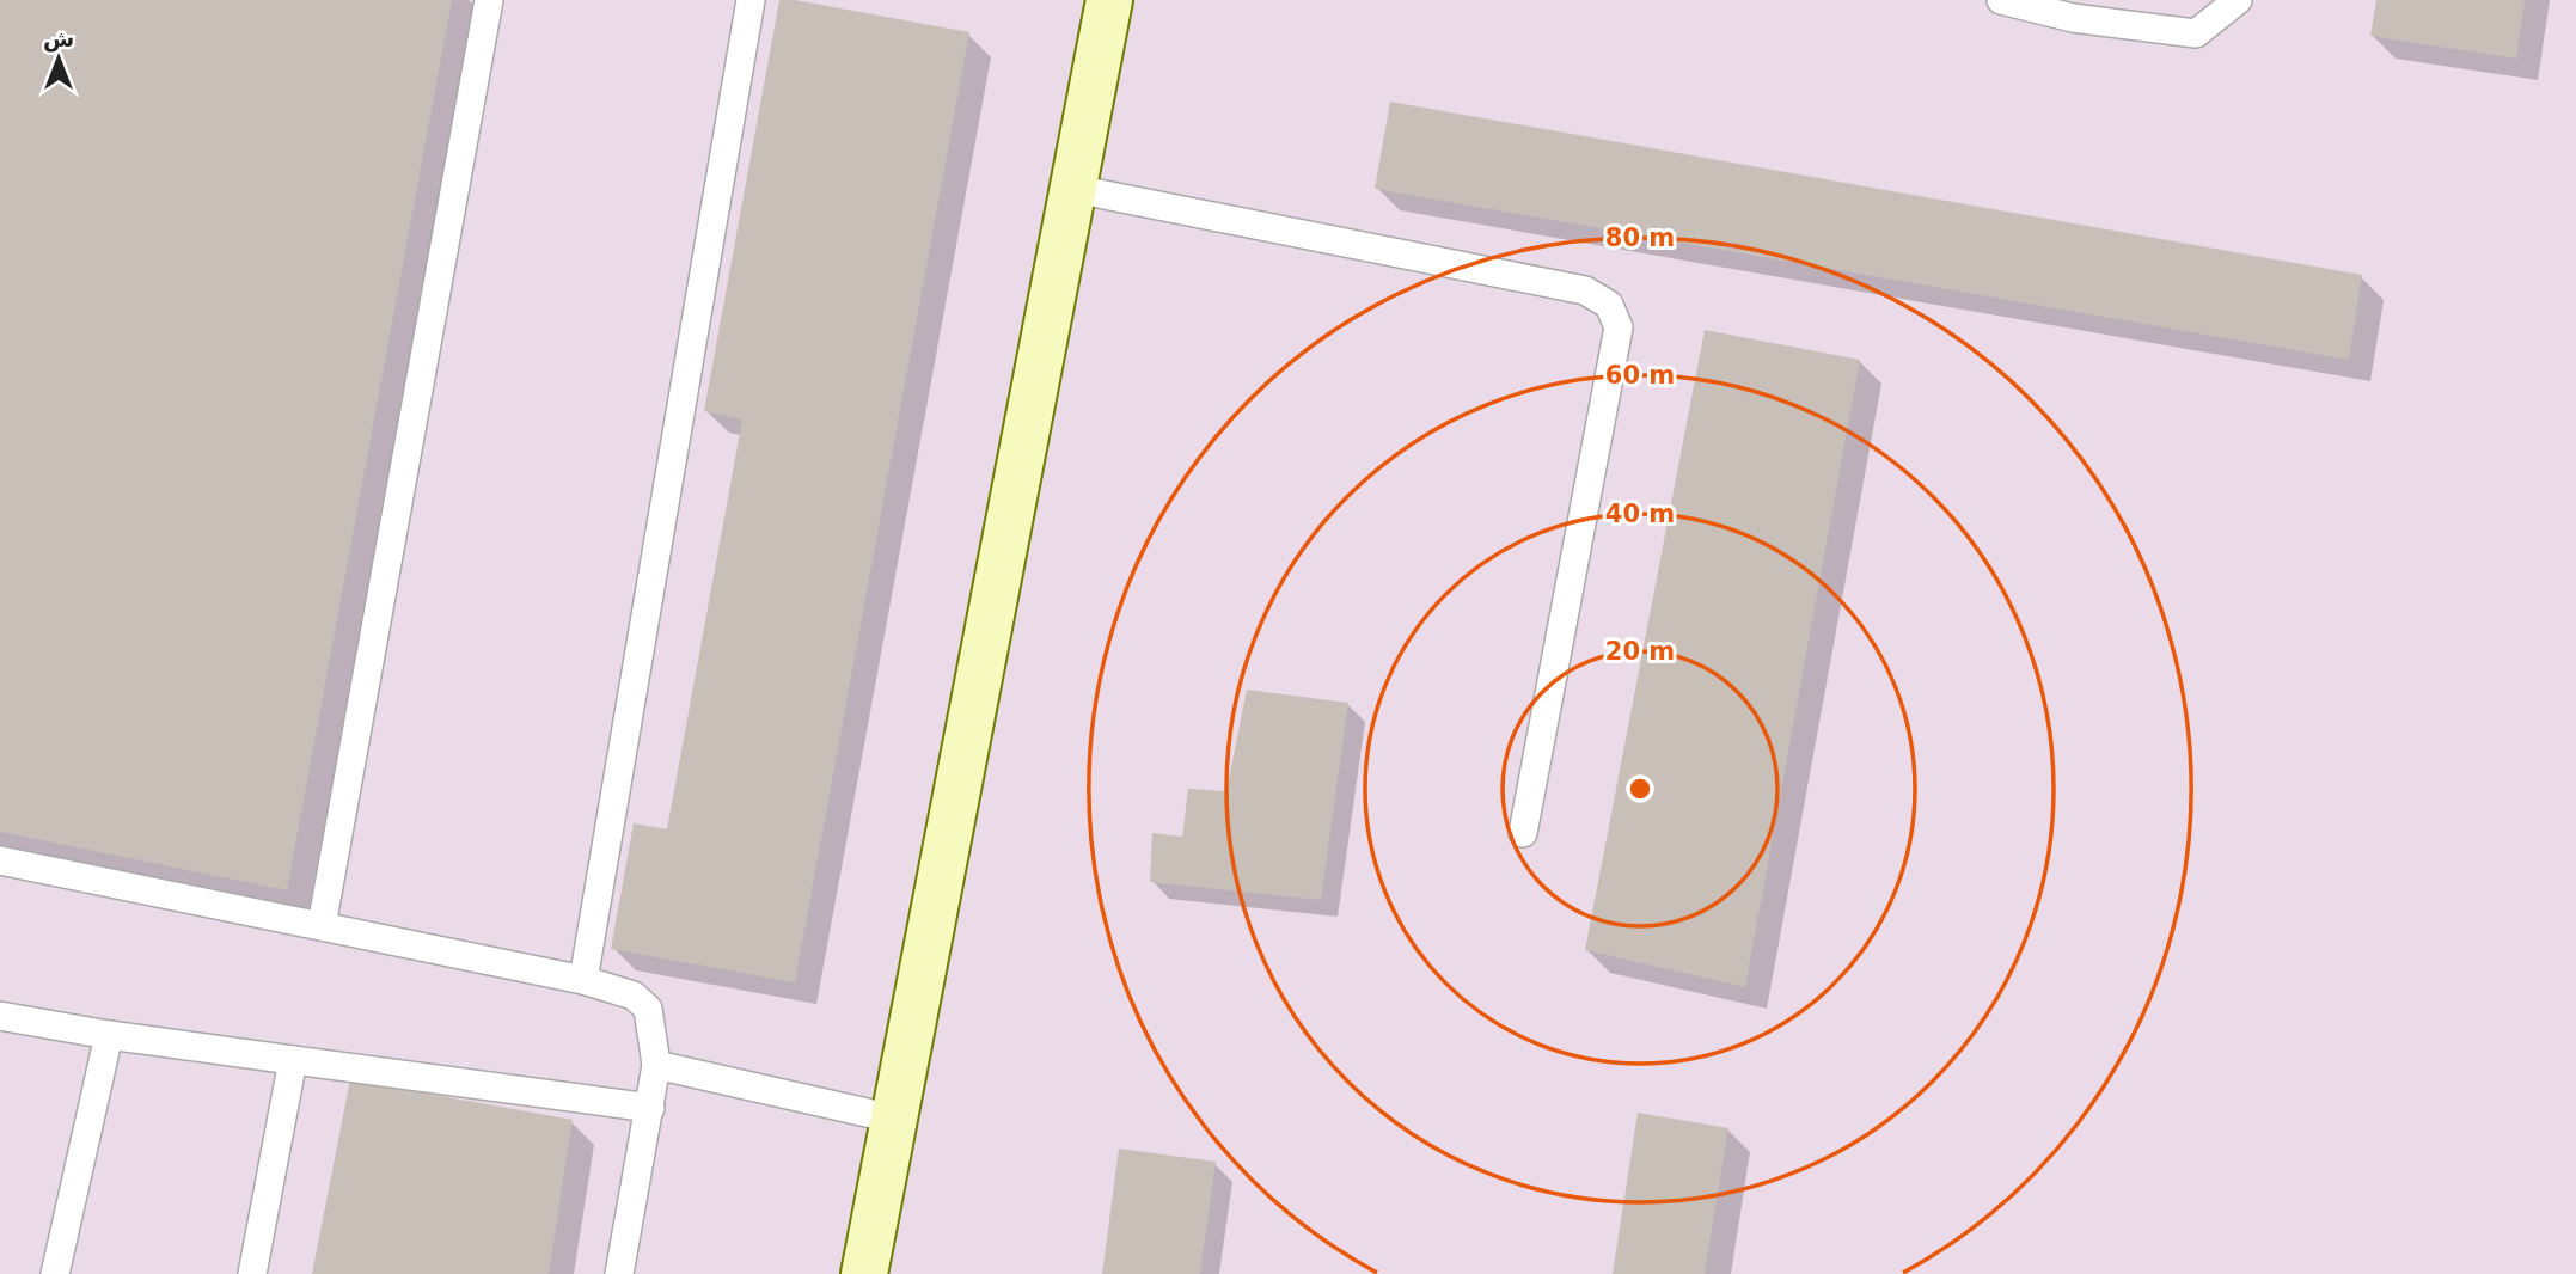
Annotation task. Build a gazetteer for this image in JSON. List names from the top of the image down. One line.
{"north":"top","rings":["80 m","60 m","40 m","20 m"]}
